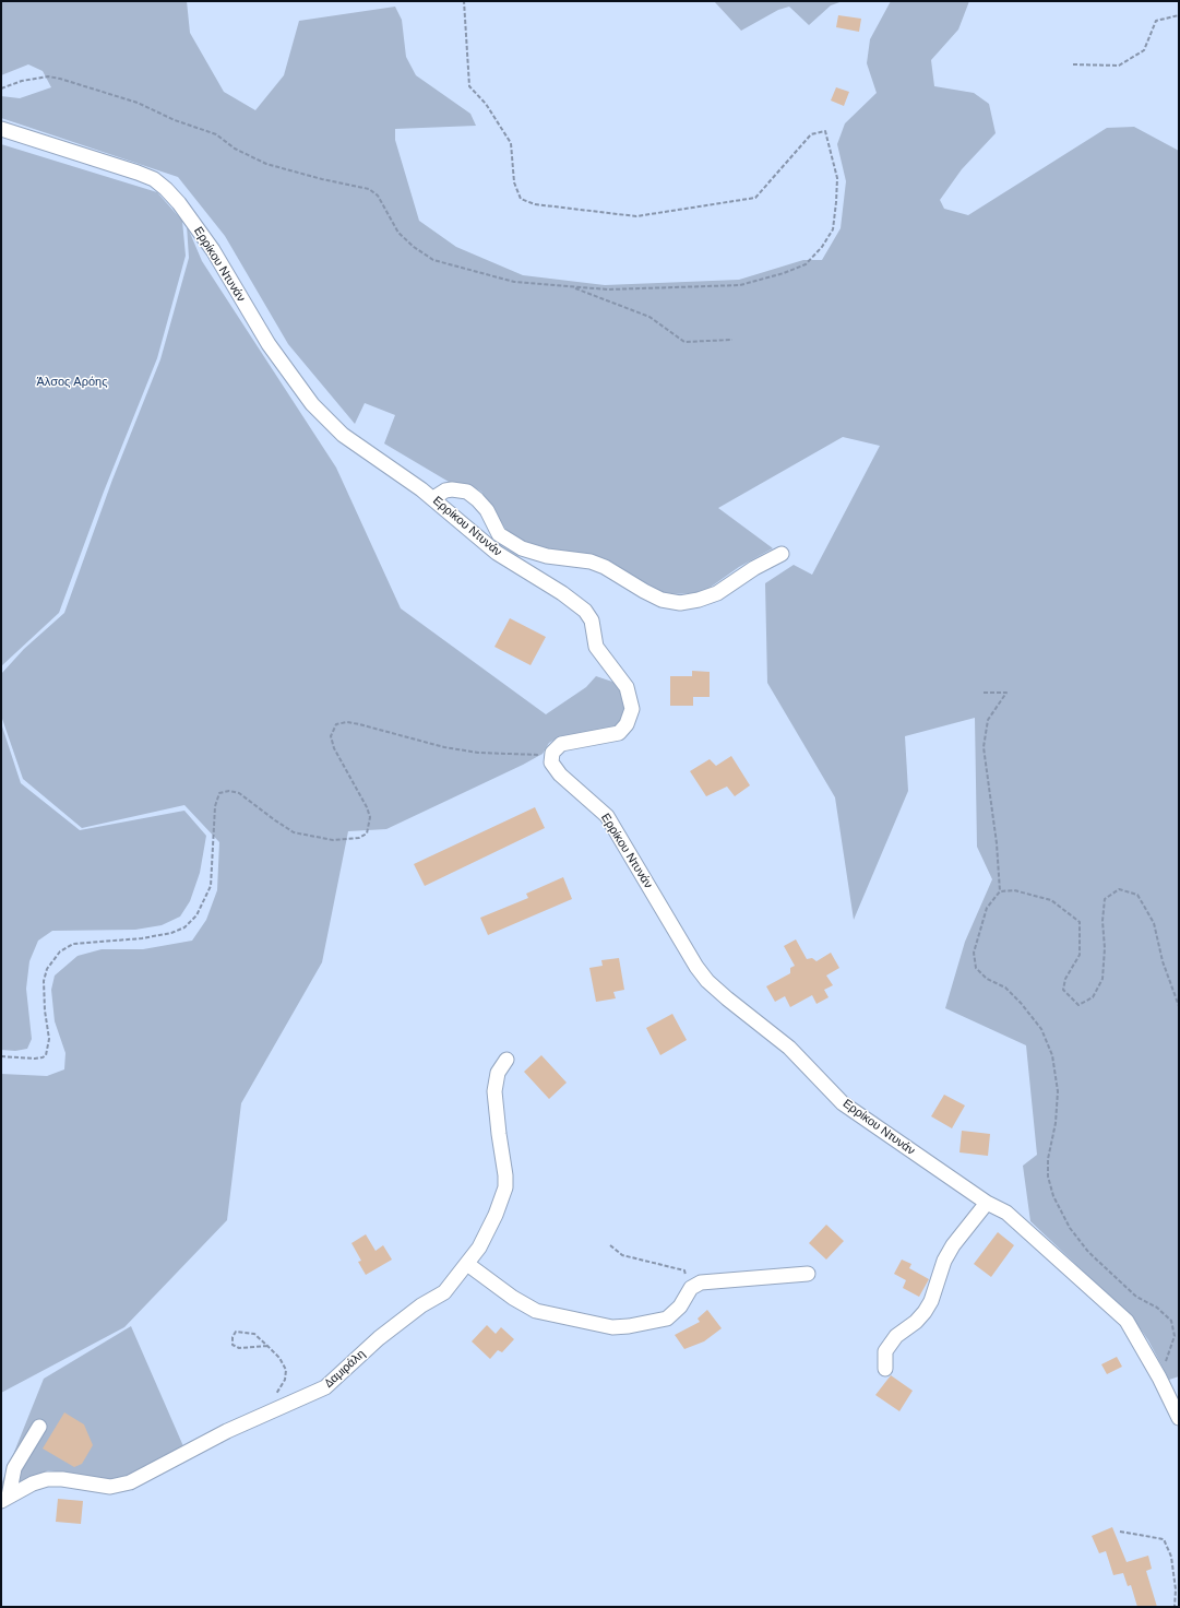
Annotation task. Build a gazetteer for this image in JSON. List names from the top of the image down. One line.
{"streets":{"street":["Ερρίκου Ντυνάν","Δαμιράλη"]},"parks":["Άλσος Αρόης"]}
